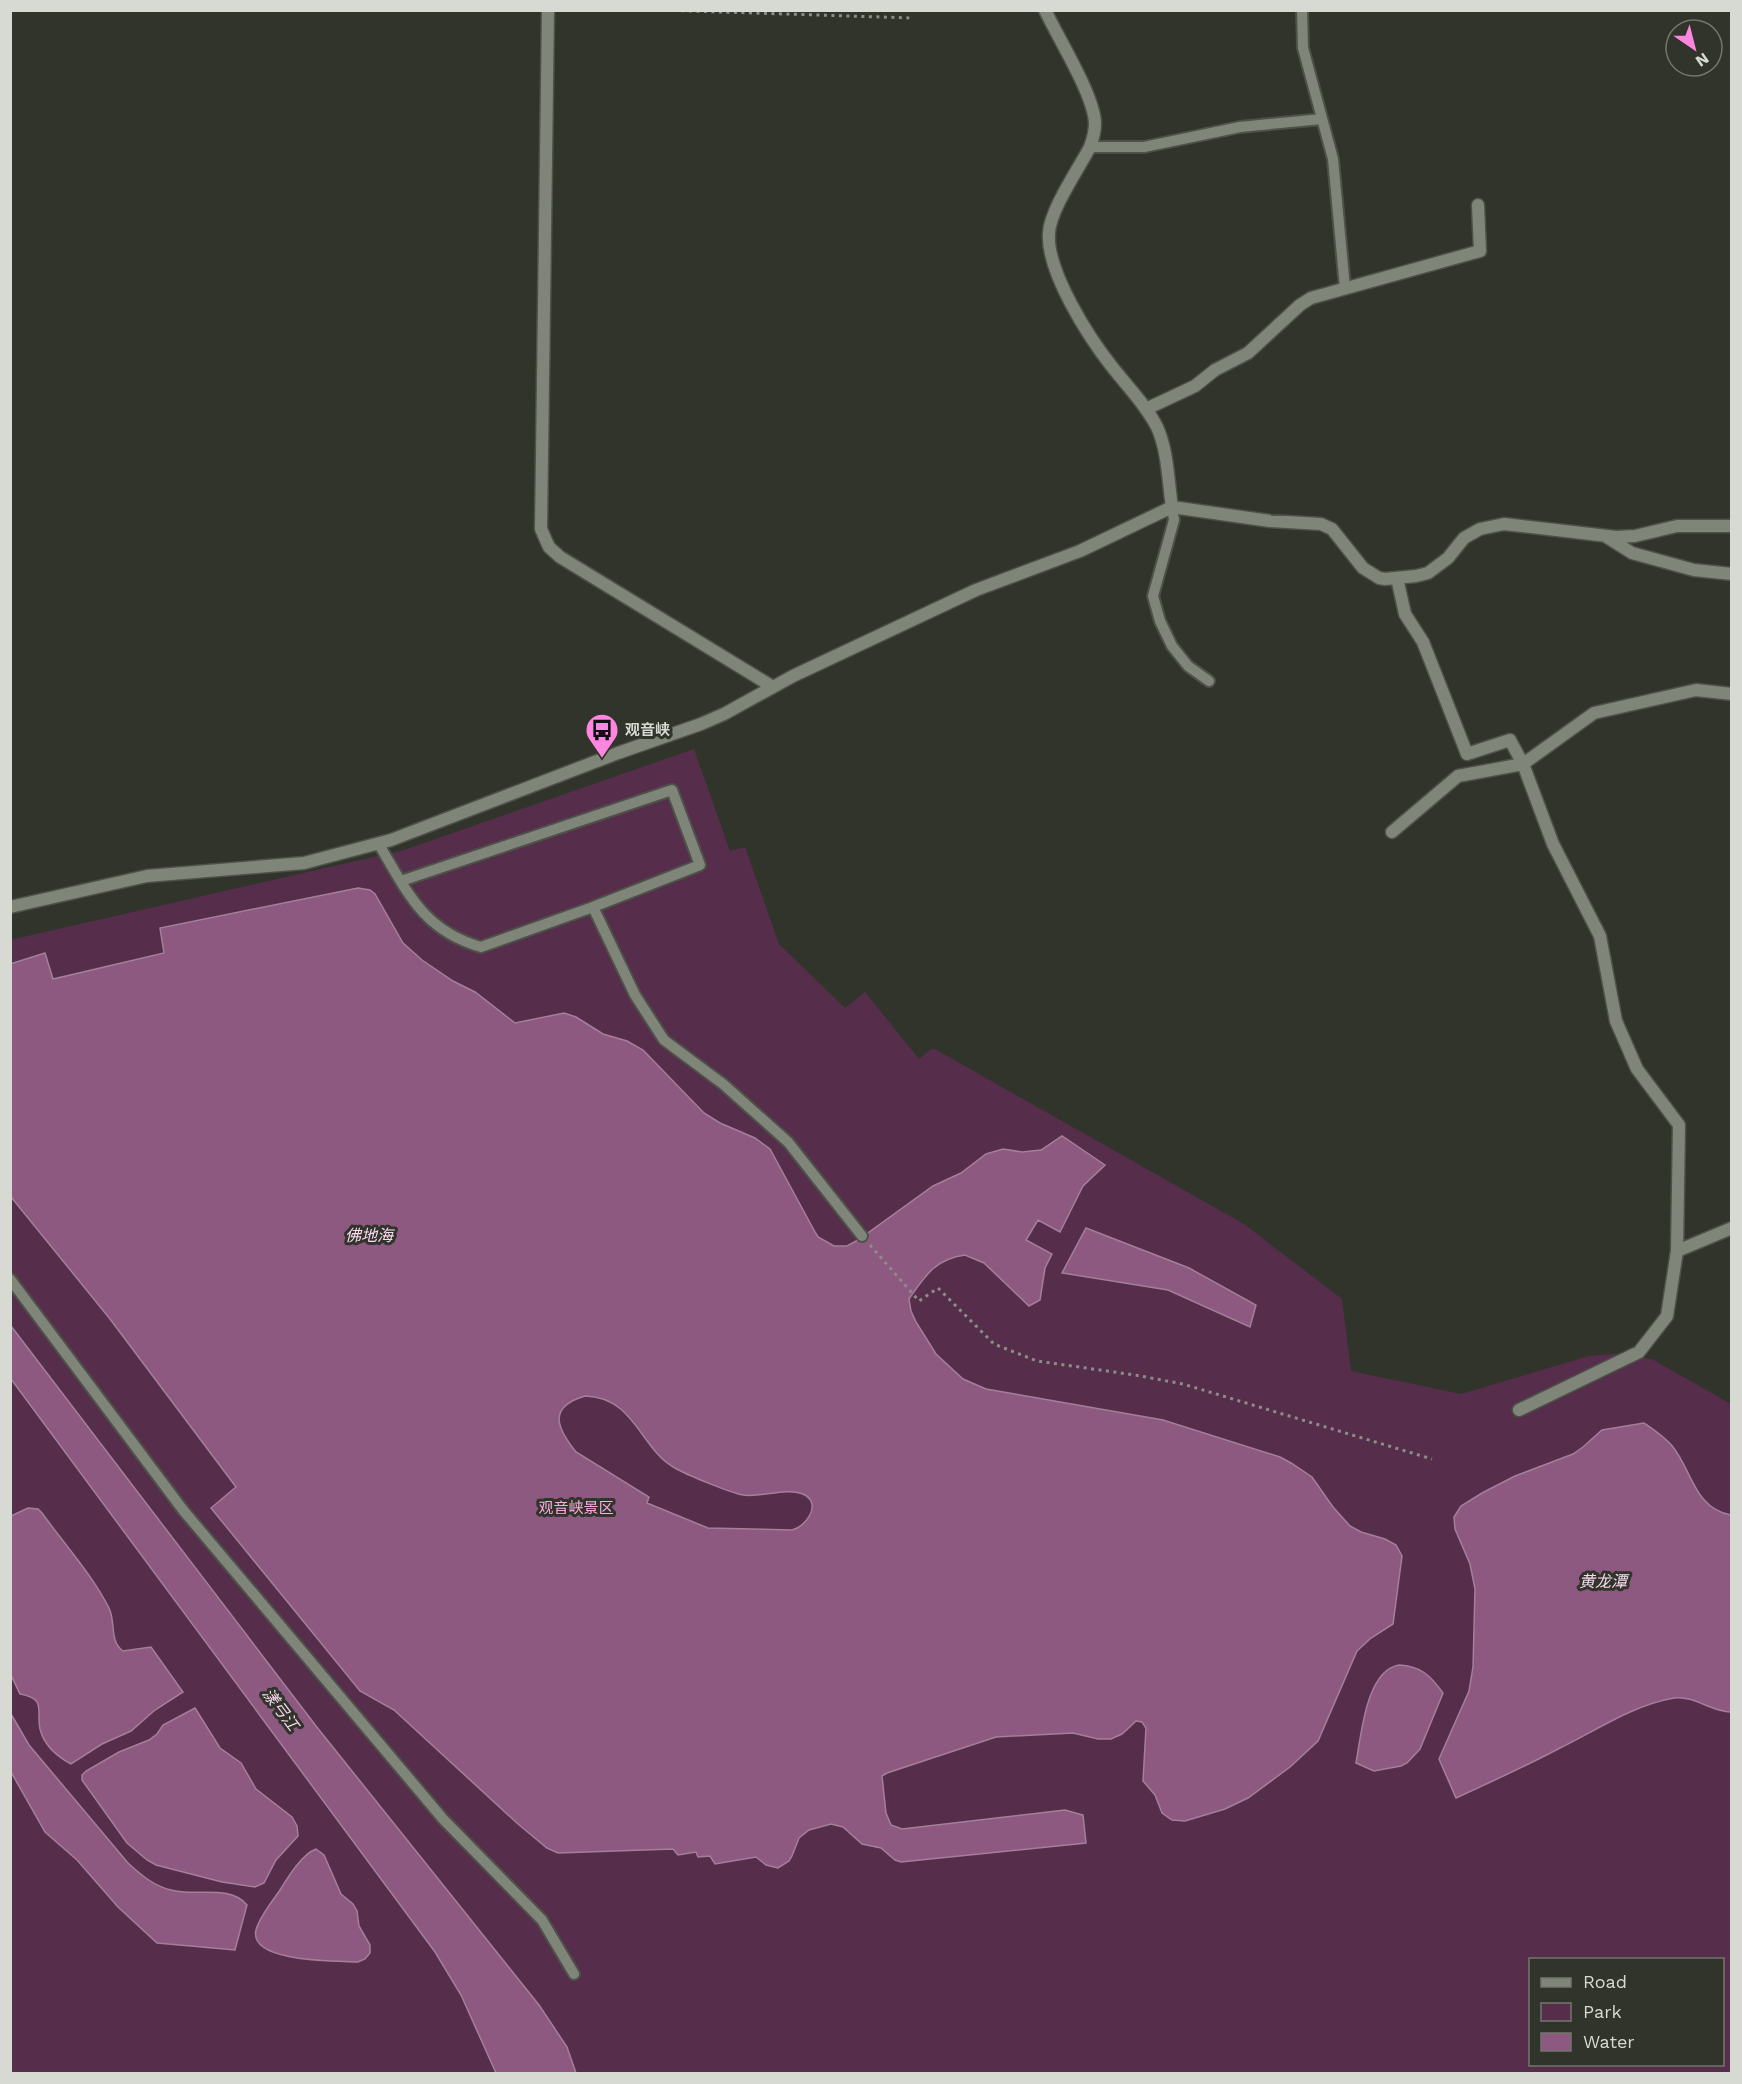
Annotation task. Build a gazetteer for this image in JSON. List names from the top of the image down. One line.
{"water":["佛地海","黄龙潭","漾弓江"],"parks":["观音峡景区"],"places":{"bus stop":["观音峡"]},"legend":["Road","Park","Water"],"north":"bottom right"}
